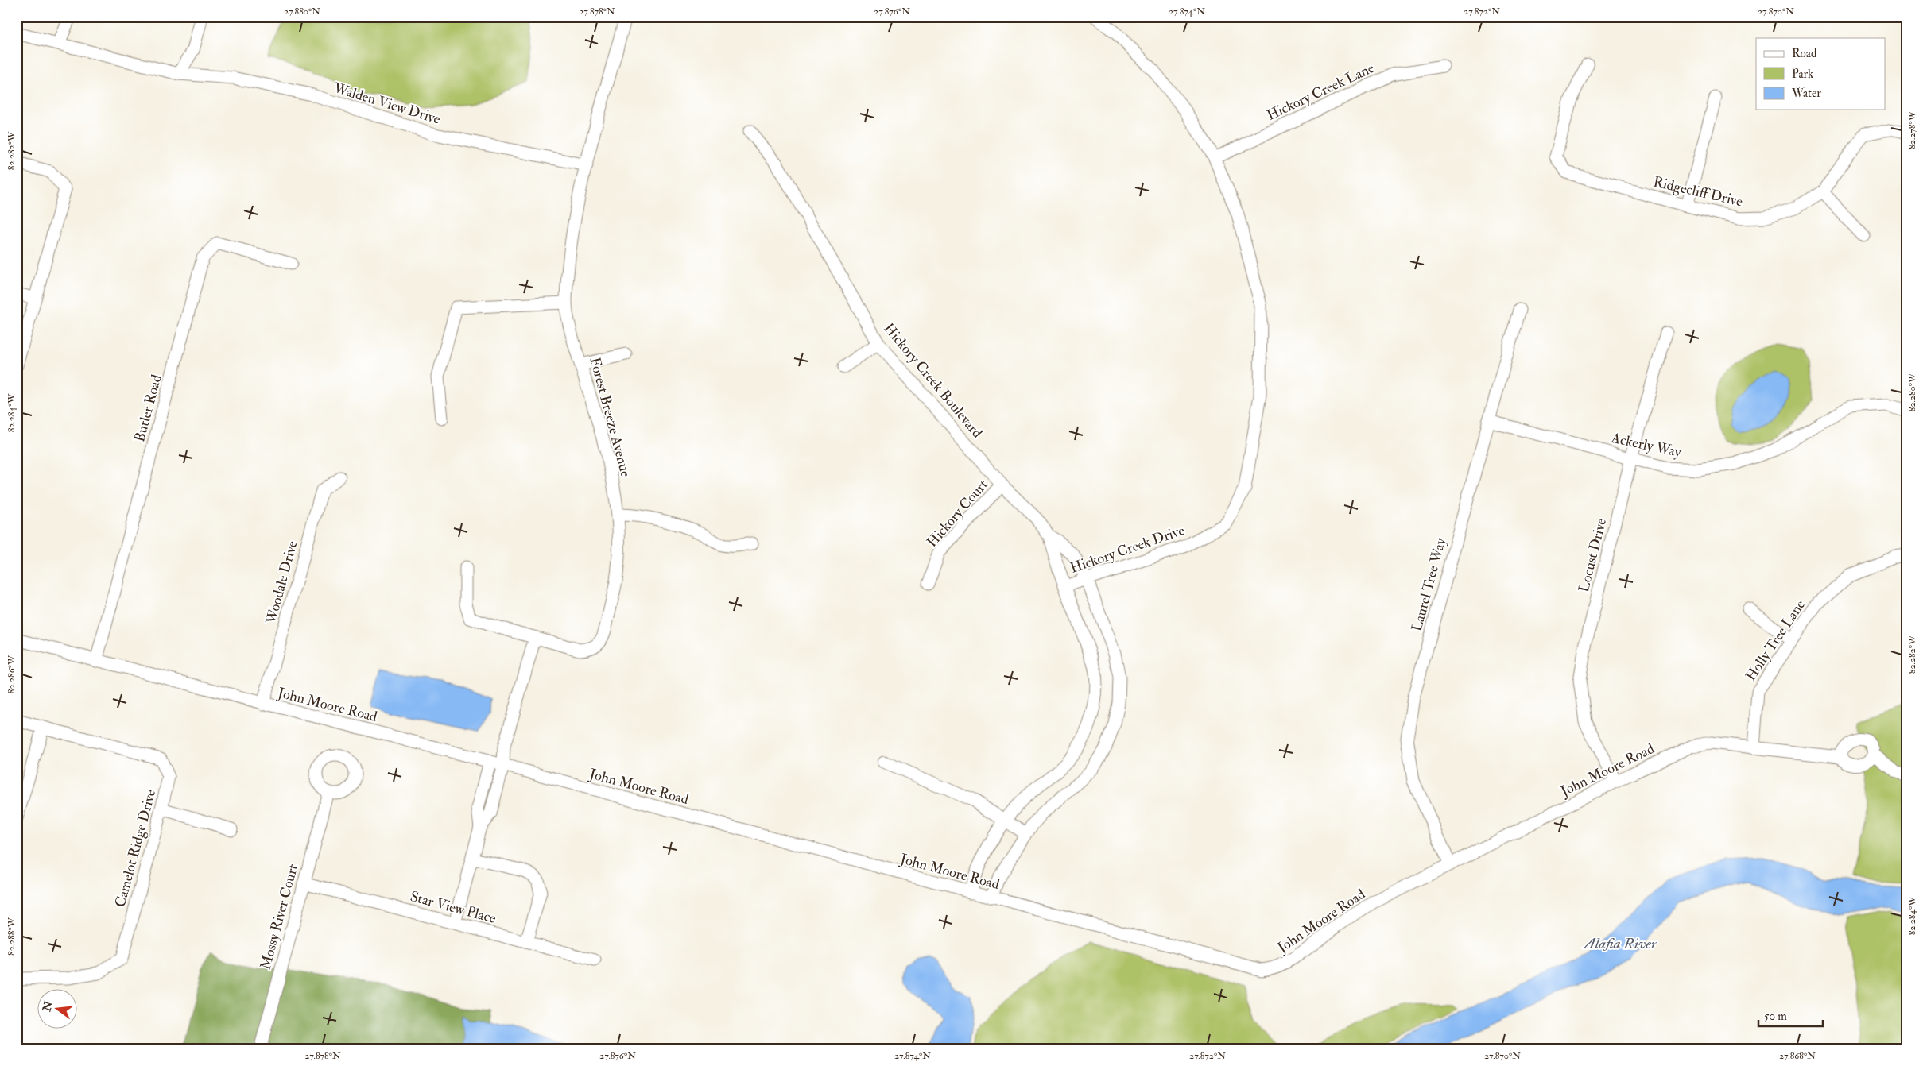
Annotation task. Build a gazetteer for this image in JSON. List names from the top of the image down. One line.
{"streets":{"street":["Hickory Creek Lane","Walden View Drive","Ridgecliff Drive","Hickory Creek Boulevard","Butler Road","Forest Breeze Avenue","Ackerly Way","Hickory Court","Hickory Creek Drive","Locust Drive","Woodale Drive","Laurel Tree Way","Holly Tree Lane","John Moore Road","Camelot Ridge Drive","Star View Place","Mossy River Court"]},"crossings":[["Hickory Creek Lane","Hickory Creek Drive"],["Walden View Drive","Forest Breeze Avenue"],["Hickory Creek Boulevard","Hickory Court"],["Hickory Creek Boulevard","Hickory Creek Drive"],["Hickory Creek Boulevard","John Moore Road"],["Butler Road","John Moore Road"],["Ackerly Way","Locust Drive"],["Ackerly Way","Laurel Tree Way"],["Locust Drive","John Moore Road"],["Woodale Drive","John Moore Road"],["Laurel Tree Way","John Moore Road"],["Holly Tree Lane","John Moore Road"],["Star View Place","Mossy River Court"]],"water":["Alafia River"],"legend":["Road","Park","Water"],"scale_bar":"50 m","north":"left","coordinates":["27.880°N","27.878°N","27.876°N","27.874°N","27.872°N","27.870°N","82.278°W","82.282°W","82.280°W","82.284°W","82.286°W","82.288°W","27.868°N"]}
